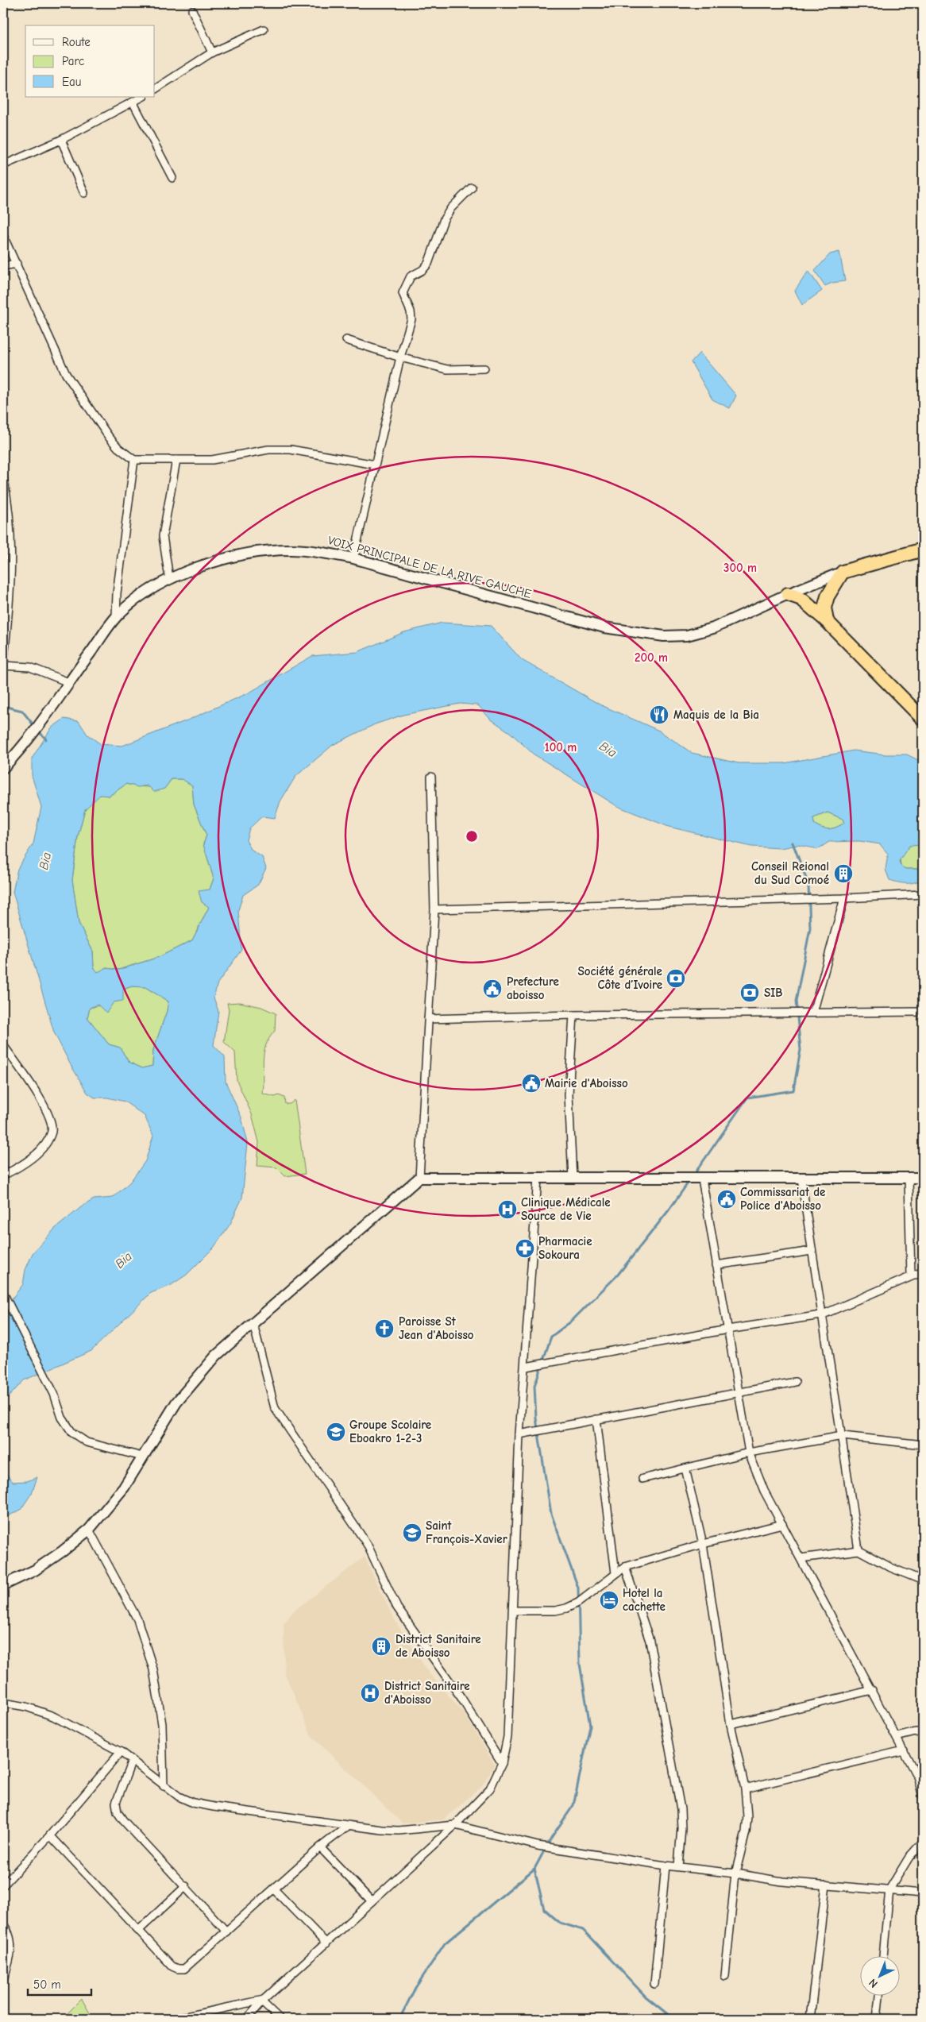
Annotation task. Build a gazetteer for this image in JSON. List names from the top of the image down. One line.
{"streets":{"main road":["VOIX PRINCIPALE DE LA RIVE GAUCHE"]},"water":["Bia"],"places":{"restaurant":["Maquis de la Bia"],"building":["Conseil Reional du Sud Comoé","District Sanitaire de Aboisso"],"bank":["Société générale Côte d’Ivoire","SIB"],"public building":["Prefecture aboisso","Mairie d'Aboisso","Commissariat de Police d'Aboisso"],"hospital":["Clinique Médicale Source de Vie","District Sanitaire d'Aboisso"],"pharmacy":["Pharmacie Sokoura"],"church":["Paroisse St Jean d'Aboisso"],"school or university":["Groupe Scolaire Eboakro 1-2-3","Saint François-Xavier"],"hotel":["Hotel la cachette"]},"legend":["Route","Parc","Eau"],"scale_bar":"50 m","north":"bottom left","rings":["300 m","200 m","100 m"]}
